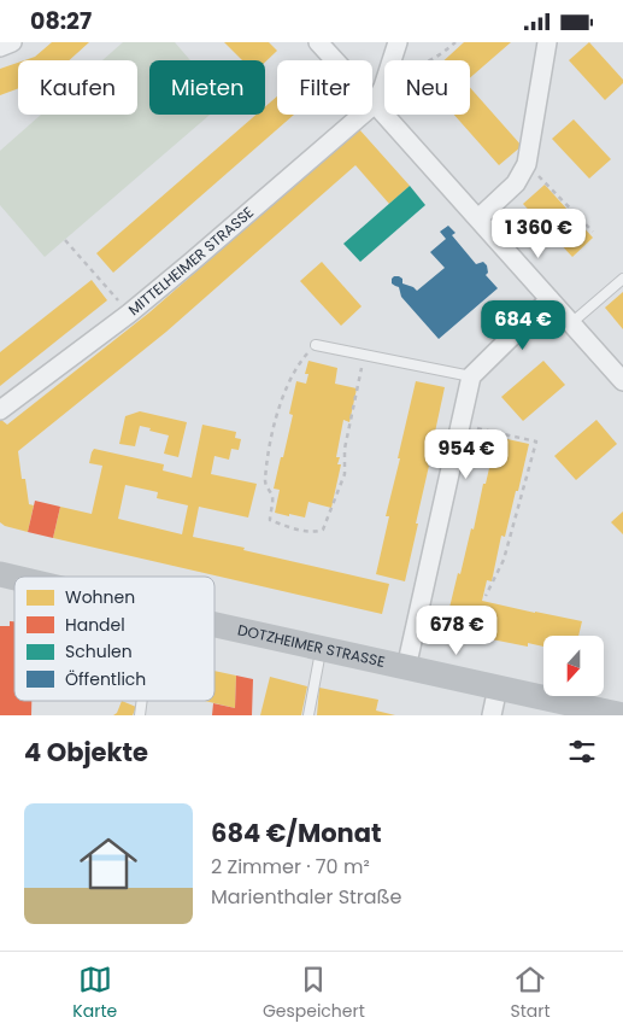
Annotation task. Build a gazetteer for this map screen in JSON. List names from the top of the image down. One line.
{"streets":{"main road":["DOTZHEIMER STRASSE"],"street":["MITTELHEIMER STRASSE"]},"legend":["Wohnen","Handel","Schulen","Öffentlich"],"north":"bottom","page":{"status":"08:27","chip":["Kaufen","Mieten","Filter","Neu"],"price":["1 360 €","684 €","954 €","678 €"],"heading":"4 Objekte","list":[{"name":"684 €/Monat","note":"2 Zimmer · 70 m² · Marienthaler Straße"}],"tabs":["Karte","Gespeichert","Start"]}}
